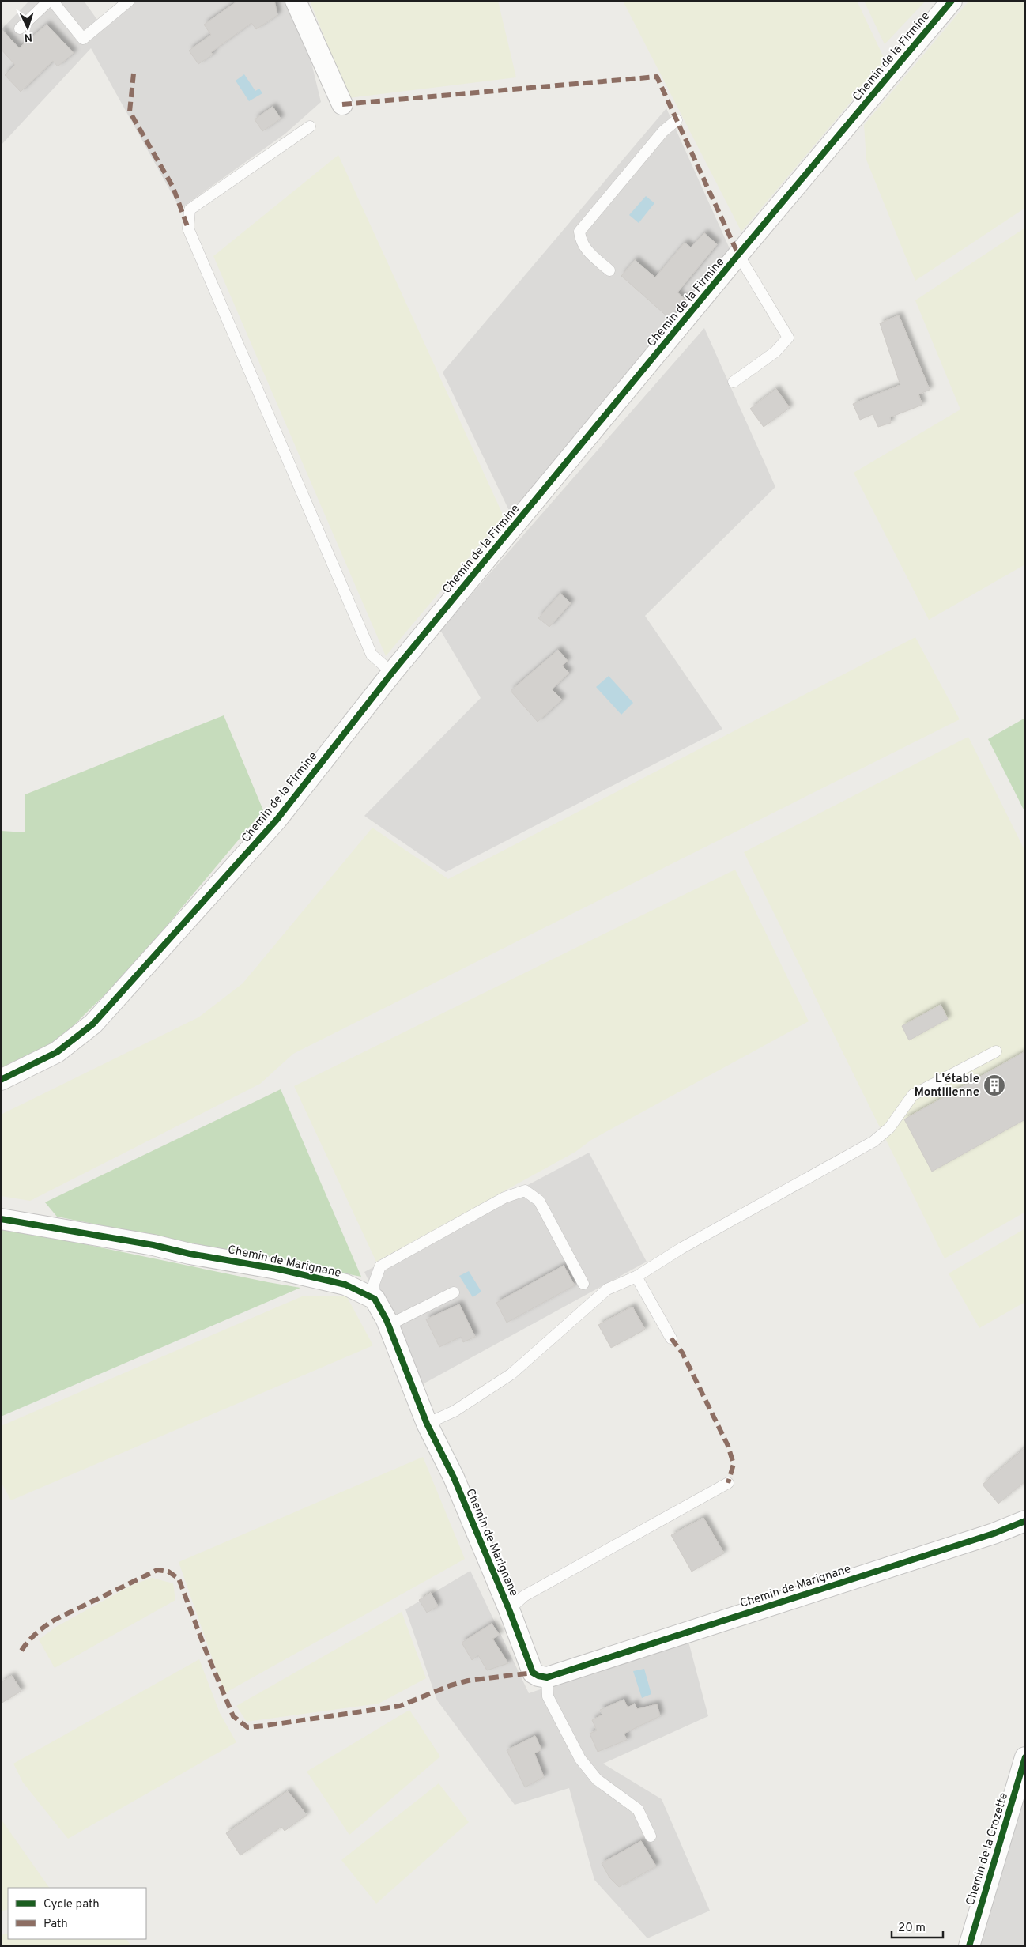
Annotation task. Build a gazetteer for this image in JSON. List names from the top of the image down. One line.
{"streets":{"street":["Chemin de la Firmine","Chemin de Marignane","Chemin de la Crozette"]},"places":{"building":["L'étable Montilienne"]},"legend":["Cycle path","Path"],"scale_bar":"20 m","north":"bottom"}
